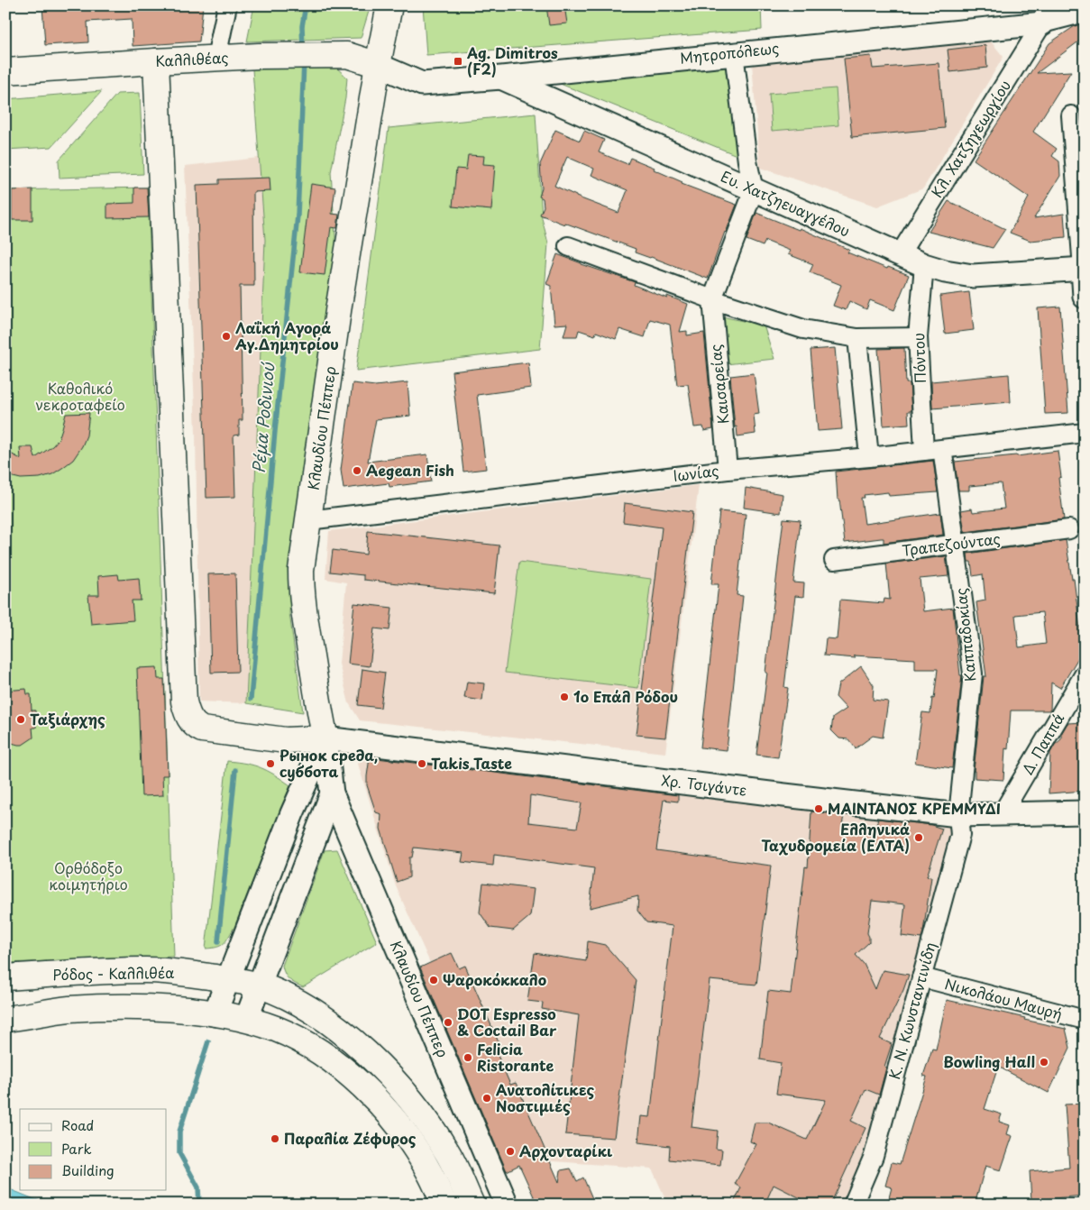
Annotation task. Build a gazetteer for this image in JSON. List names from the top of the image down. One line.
{"streets":{"main road":["Καλλιθέας","Κλαυδίου Πέππερ","Ρόδος - Καλλιθέα"],"street":["Μητροπόλεως","Κλ. Χατζηγεωργίου","Ευ. Χατζηευαγγέλου","Πόντου","Καισαρείας","Ιωνίας","Τραπεζούντας","Καππαδοκίας","Δ. Παππά","Χρ. Τσιγάντε","Νικολάου Μαυρή","Κ. Ν. Κωνσταντινίδη"]},"crossings":[["Μητροπόλεως","Καλλιθέας"],["Μητροπόλεως","Κλ. Χατζηγεωργίου"],["Μητροπόλεως","Ευ. Χατζηευαγγέλου"],["Μητροπόλεως","Κλαυδίου Πέππερ"],["Καλλιθέας","Κλαυδίου Πέππερ"],["Κλ. Χατζηγεωργίου","Ευ. Χατζηευαγγέλου"],["Ευ. Χατζηευαγγέλου","Πόντου"],["Ευ. Χατζηευαγγέλου","Καισαρείας"],["Πόντου","Ιωνίας"],["Καισαρείας","Ιωνίας"],["Κλαυδίου Πέππερ","Ιωνίας"],["Κλαυδίου Πέππερ","Χρ. Τσιγάντε"],["Τραπεζούντας","Καππαδοκίας"],["Καππαδοκίας","Χρ. Τσιγάντε"],["Καππαδοκίας","Κ. Ν. Κωνσταντινίδη"],["Δ. Παππά","Χρ. Τσιγάντε"],["Χρ. Τσιγάντε","Κ. Ν. Κωνσταντινίδη"],["Νικολάου Μαυρή","Κ. Ν. Κωνσταντινίδη"]],"water":["Ρέμα Ροδινιού"],"parks":["Καθολικό νεκροταφείο","Ορθόδοξο κοιμητήριο"],"places":{"transit":["Ag. Dimitros (F2)"],"other":["Λαΐκή Αγορά Αγ.Δημητρίου","Aegean Fish","1ο Επάλ Ρόδου","Ταξιάρχης","Рынок среда, суббота","Takis Taste","ΜΑΙΝΤΑΝΟΣ ΚΡΕΜΜΥΔΙ","Ελληνικά Ταχυδρομεία (ΕΛΤΑ)","Ψαροκόκκαλο","DOT Espresso & Coctail Bar","Felicia Ristorante","Bowling Hall","Ανατολίτικες Νοστιμιές","Παραλία Ζέφυρος","Αρχονταρίκι"]},"legend":["Road","Park","Building"]}
